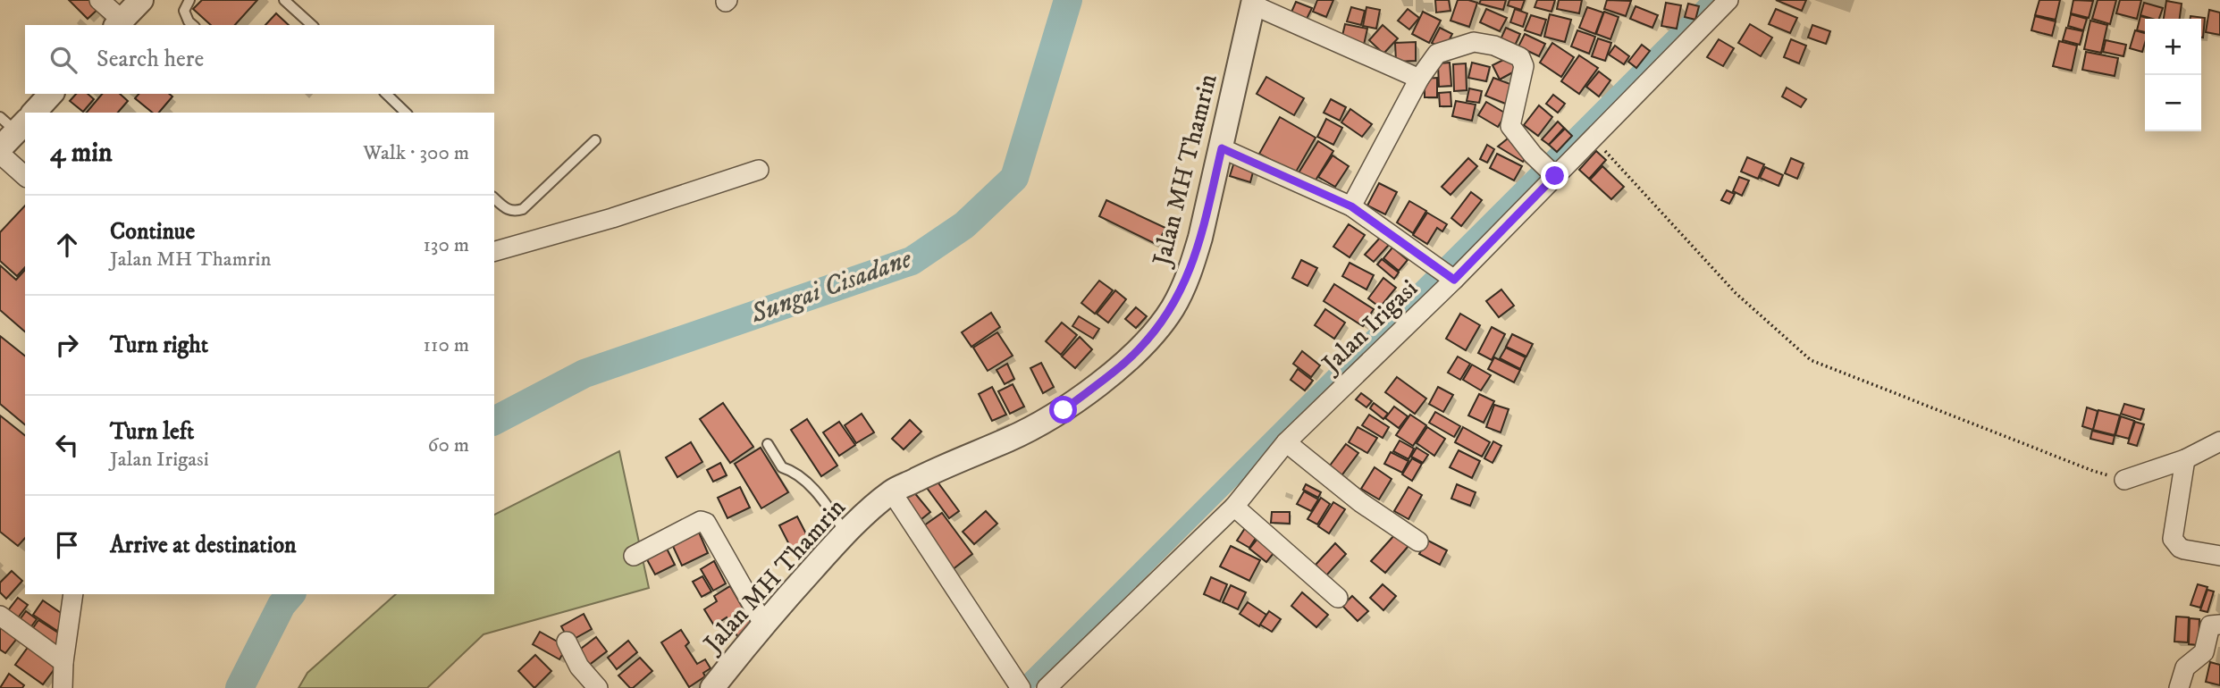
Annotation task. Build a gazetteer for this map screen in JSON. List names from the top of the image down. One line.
{"streets":{"street":["Jalan MH Thamrin","Jalan Irigasi"]},"water":["Sungai Cisadane"],"page":{"map_buttons":["+","−"],"search":"Search here","heading":["4 min","Walk · 300 m"],"list":[["Continue","Jalan MH Thamrin","130 m"],["Turn right","110 m"],["Turn left","Jalan Irigasi","60 m"],"Arrive at destination"]}}
